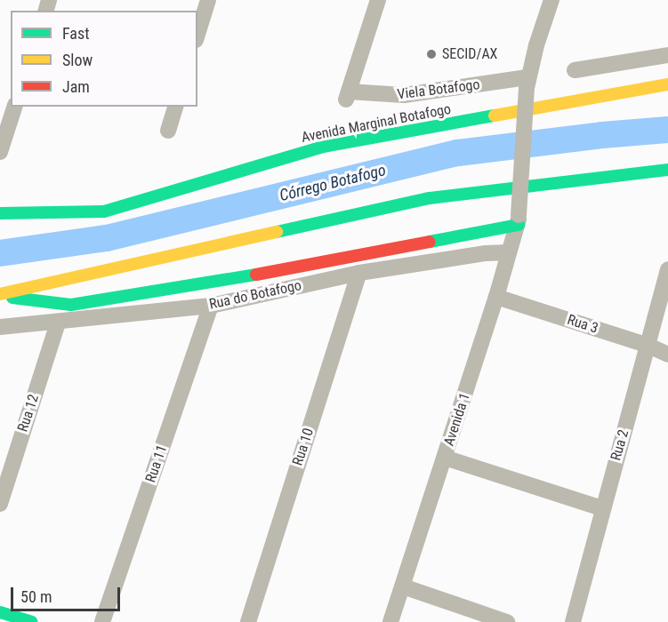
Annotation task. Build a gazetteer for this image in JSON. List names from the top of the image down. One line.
{"streets":{"main road":["Avenida Marginal Botafogo"],"street":["Viela Botafogo","Rua do Botafogo","Rua 3","Rua 12","Avenida 1","Rua 2","Rua 10","Rua 11"]},"crossings":[["Viela Botafogo","Avenida 1"],["Rua do Botafogo","Rua 12"],["Rua do Botafogo","Avenida 1"],["Rua do Botafogo","Rua 10"],["Rua do Botafogo","Rua 11"],["Rua 3","Avenida 1"],["Rua 3","Rua 2"]],"water":["Córrego Botafogo"],"places":["SECID/AX"],"legend":["Fast","Slow","Jam"],"scale_bar":"50 m"}
